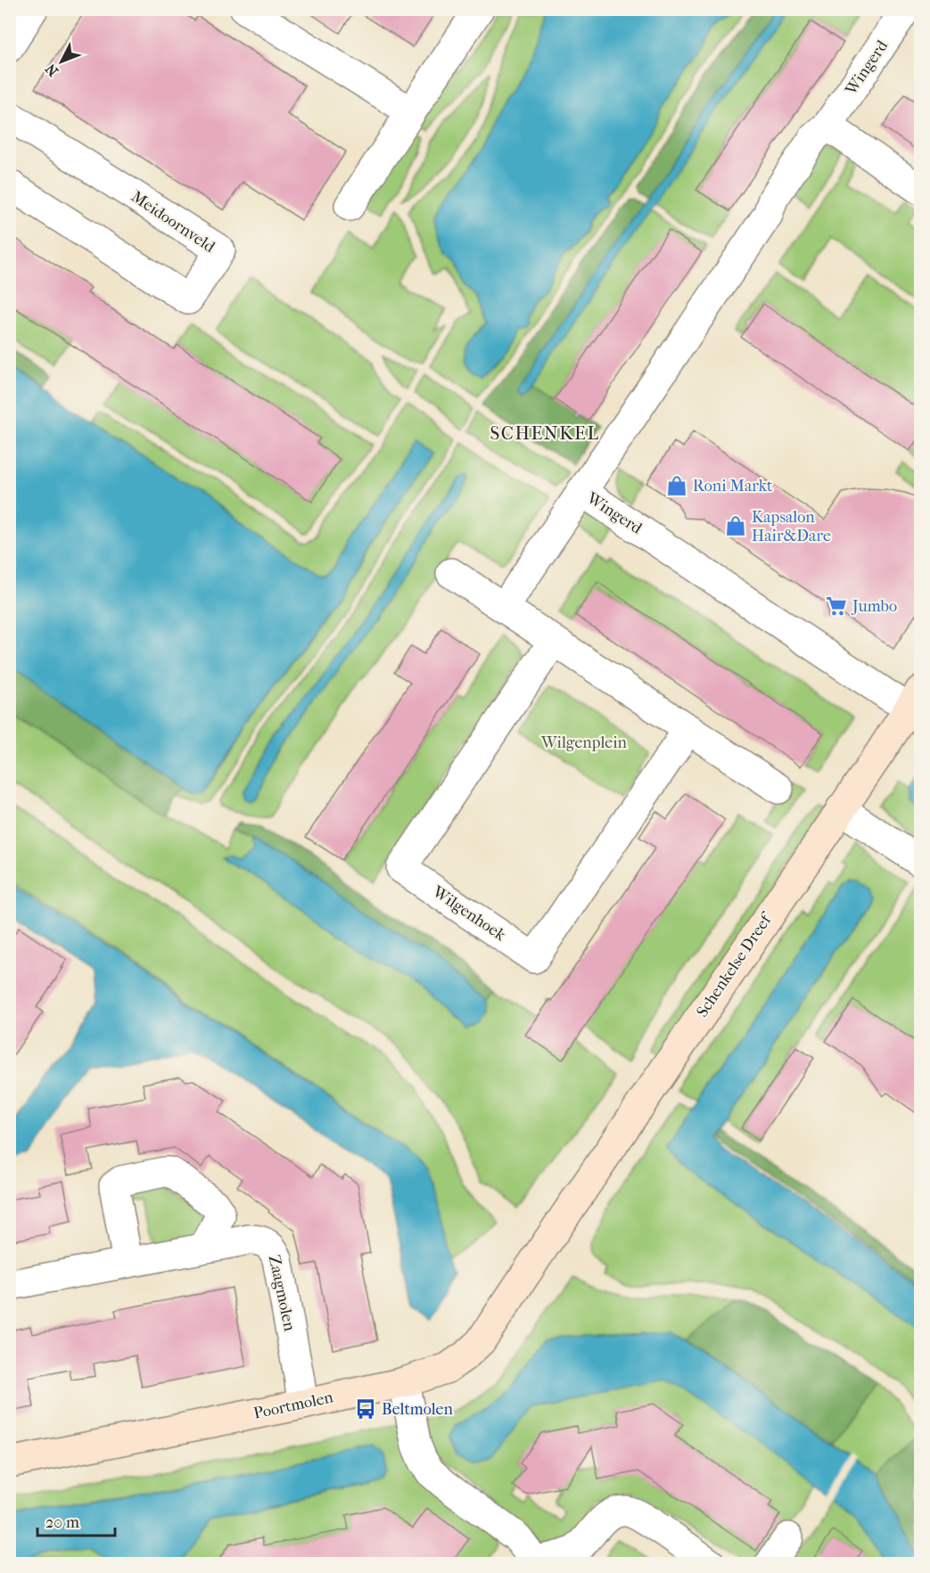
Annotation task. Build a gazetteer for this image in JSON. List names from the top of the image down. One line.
{"streets":{"street":["Wingerd","Meidoornveld","Wilgenhoek","Schenkelse Dreef","Zaagmolen","Poortmolen"]},"crossings":[["Wingerd","Schenkelse Dreef"],["Schenkelse Dreef","Poortmolen"],["Zaagmolen","Poortmolen"]],"districts":["SCHENKEL"],"parks":["Wilgenplein"],"places":{"shop":["Roni Markt","Kapsalon Hair&Dare"],"supermarket":["Jumbo"],"bus stop":["Beltmolen"]},"scale_bar":"20 m","north":"bottom left"}
